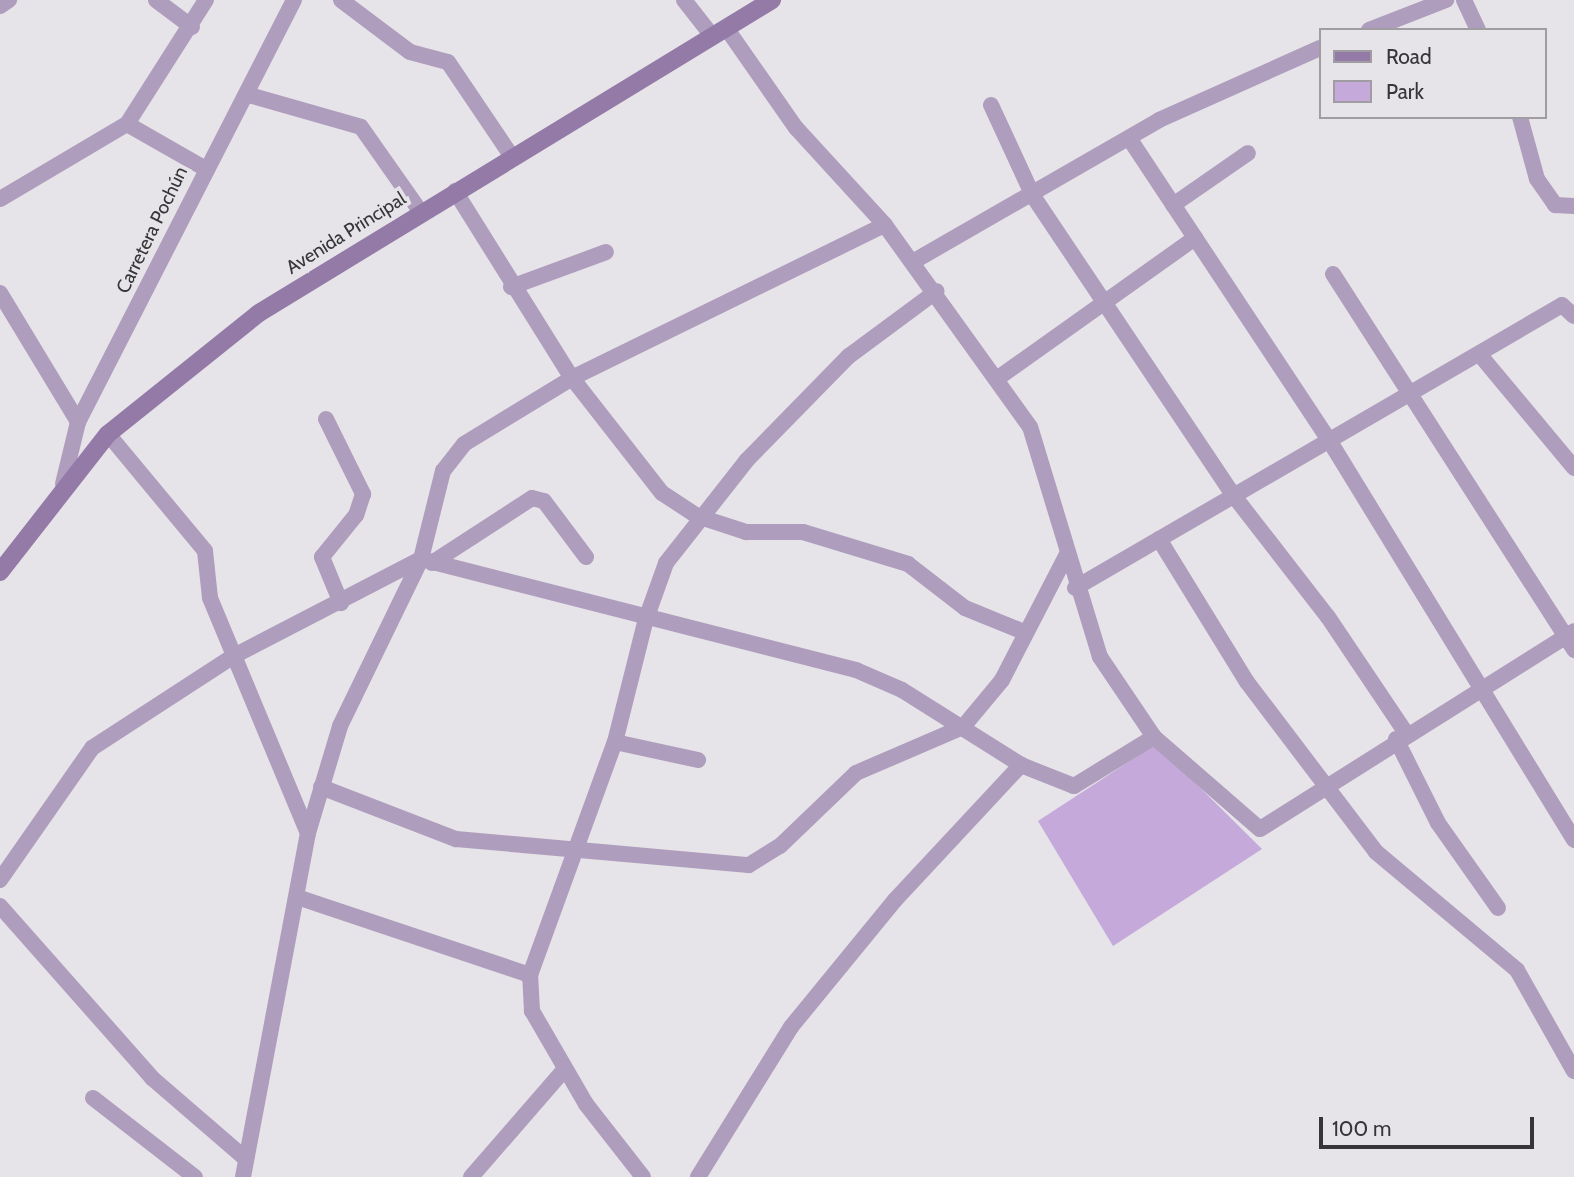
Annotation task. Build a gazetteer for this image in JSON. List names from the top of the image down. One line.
{"streets":{"main road":["Avenida Principal"],"street":["Carretera Pochún"]},"crossings":[["Carretera Pochún","Avenida Principal"]],"legend":["Road","Park"],"scale_bar":"100 m"}
